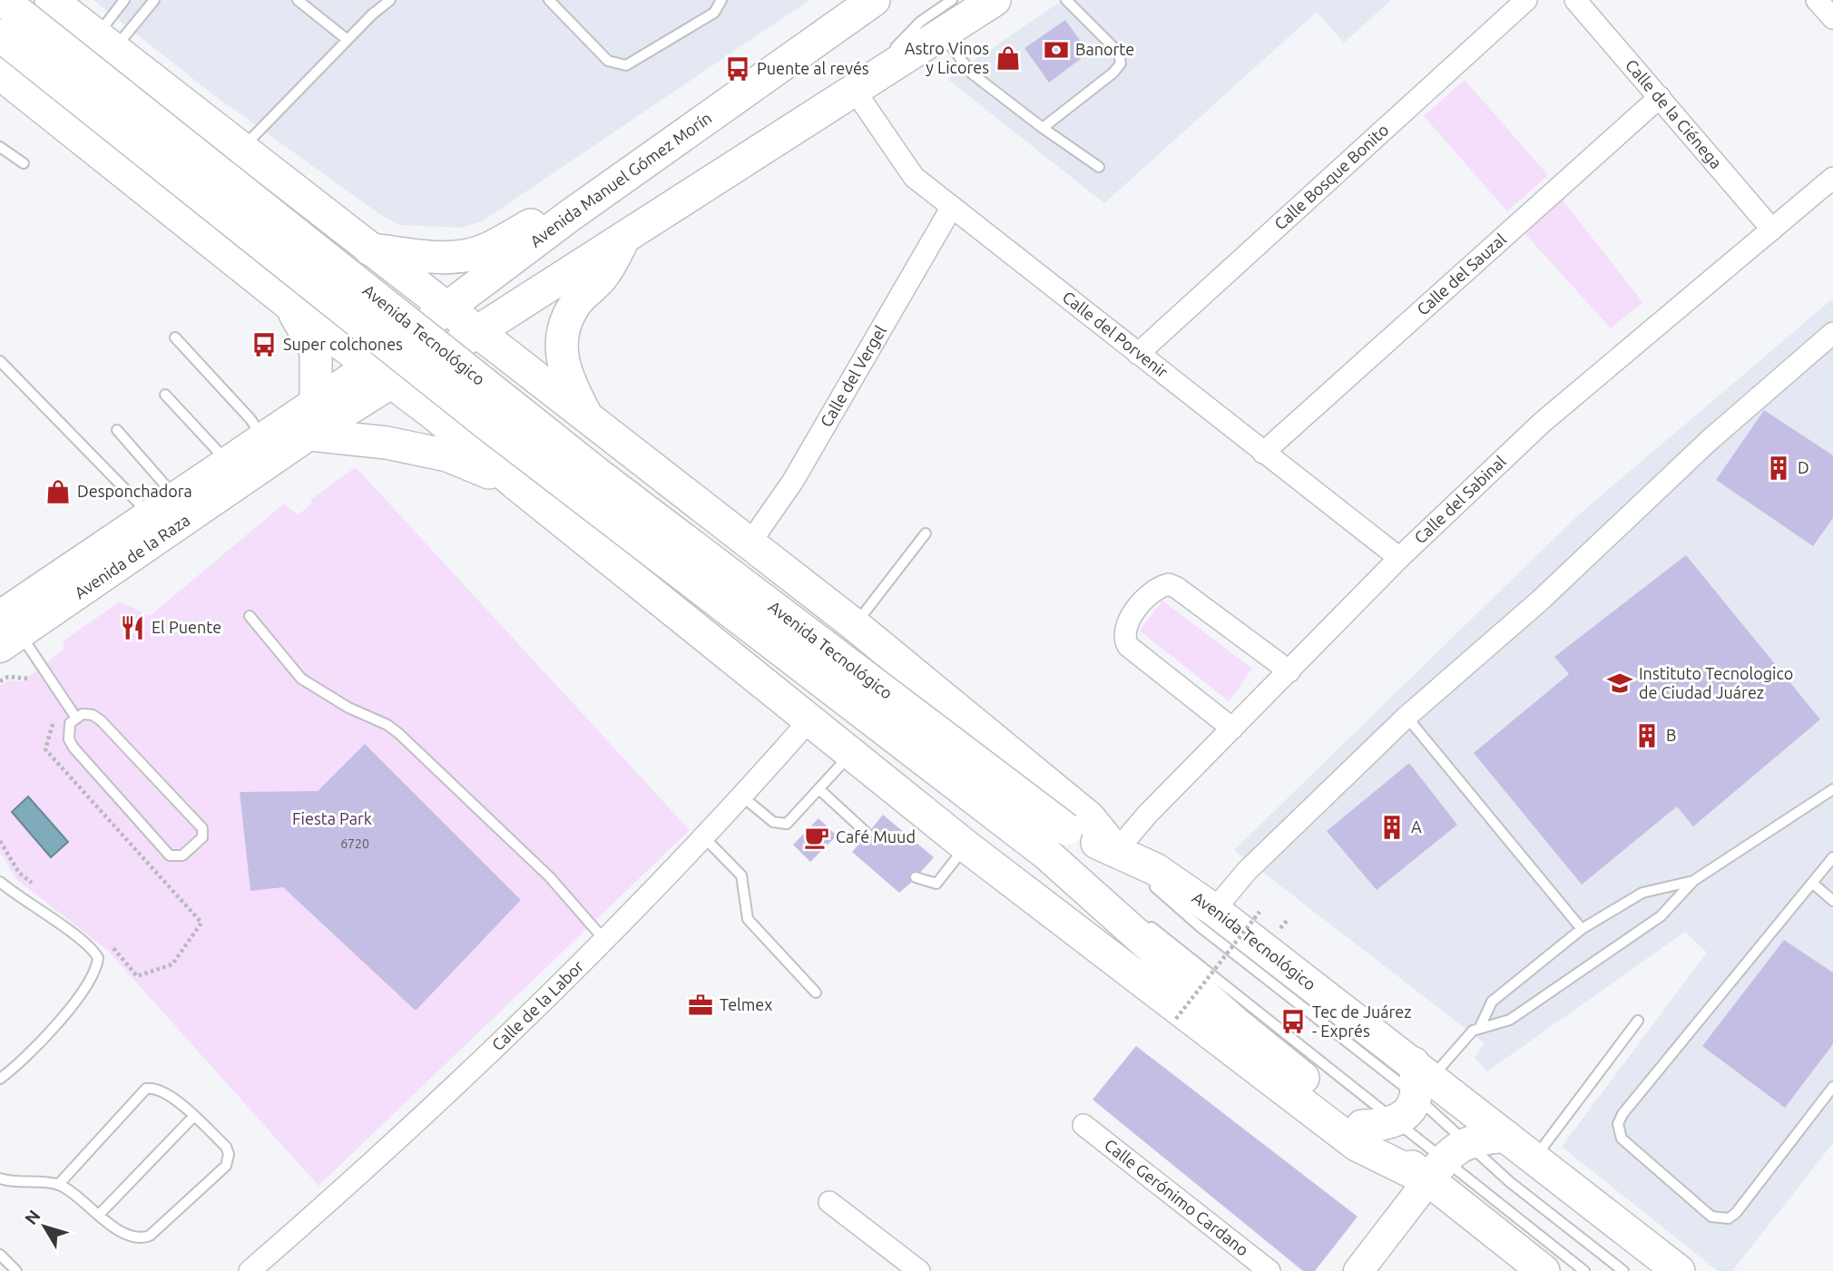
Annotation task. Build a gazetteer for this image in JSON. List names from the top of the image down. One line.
{"streets":{"main road":["Avenida Manuel Gómez Morín","Avenida Tecnológico","Avenida de la Raza"],"street":["Calle de la Ciénega","Calle Bosque Bonito","Calle del Sauzal","Calle del Porvenir","Calle del Vergel","Calle del Sabinal","Calle de la Labor","Calle Gerónimo Cardano"]},"crossings":[["Calle de la Ciénega","Calle del Sauzal"],["Calle de la Ciénega","Calle del Sabinal"],["Calle Bosque Bonito","Calle del Porvenir"],["Avenida Manuel Gómez Morín","Avenida de la Raza"],["Calle del Sauzal","Calle del Porvenir"],["Avenida Tecnológico","Calle del Sabinal"],["Calle del Porvenir","Calle del Vergel"],["Calle del Porvenir","Calle del Sabinal"]],"parks":["Fiesta Park"],"places":{"bank":["Banorte"],"shop":["Astro Vinos y Licores","Desponchadora"],"bus stop":["Puente al revés","Super colchones","Tec de Juárez - Exprés"],"building":["D","B","A"],"restaurant":["El Puente"],"school or university":["Instituto Tecnologico de Ciudad Juárez"],"cafe":["Café Muud"],"office":["Telmex"]},"house_numbers":["6720"],"north":"top left"}
